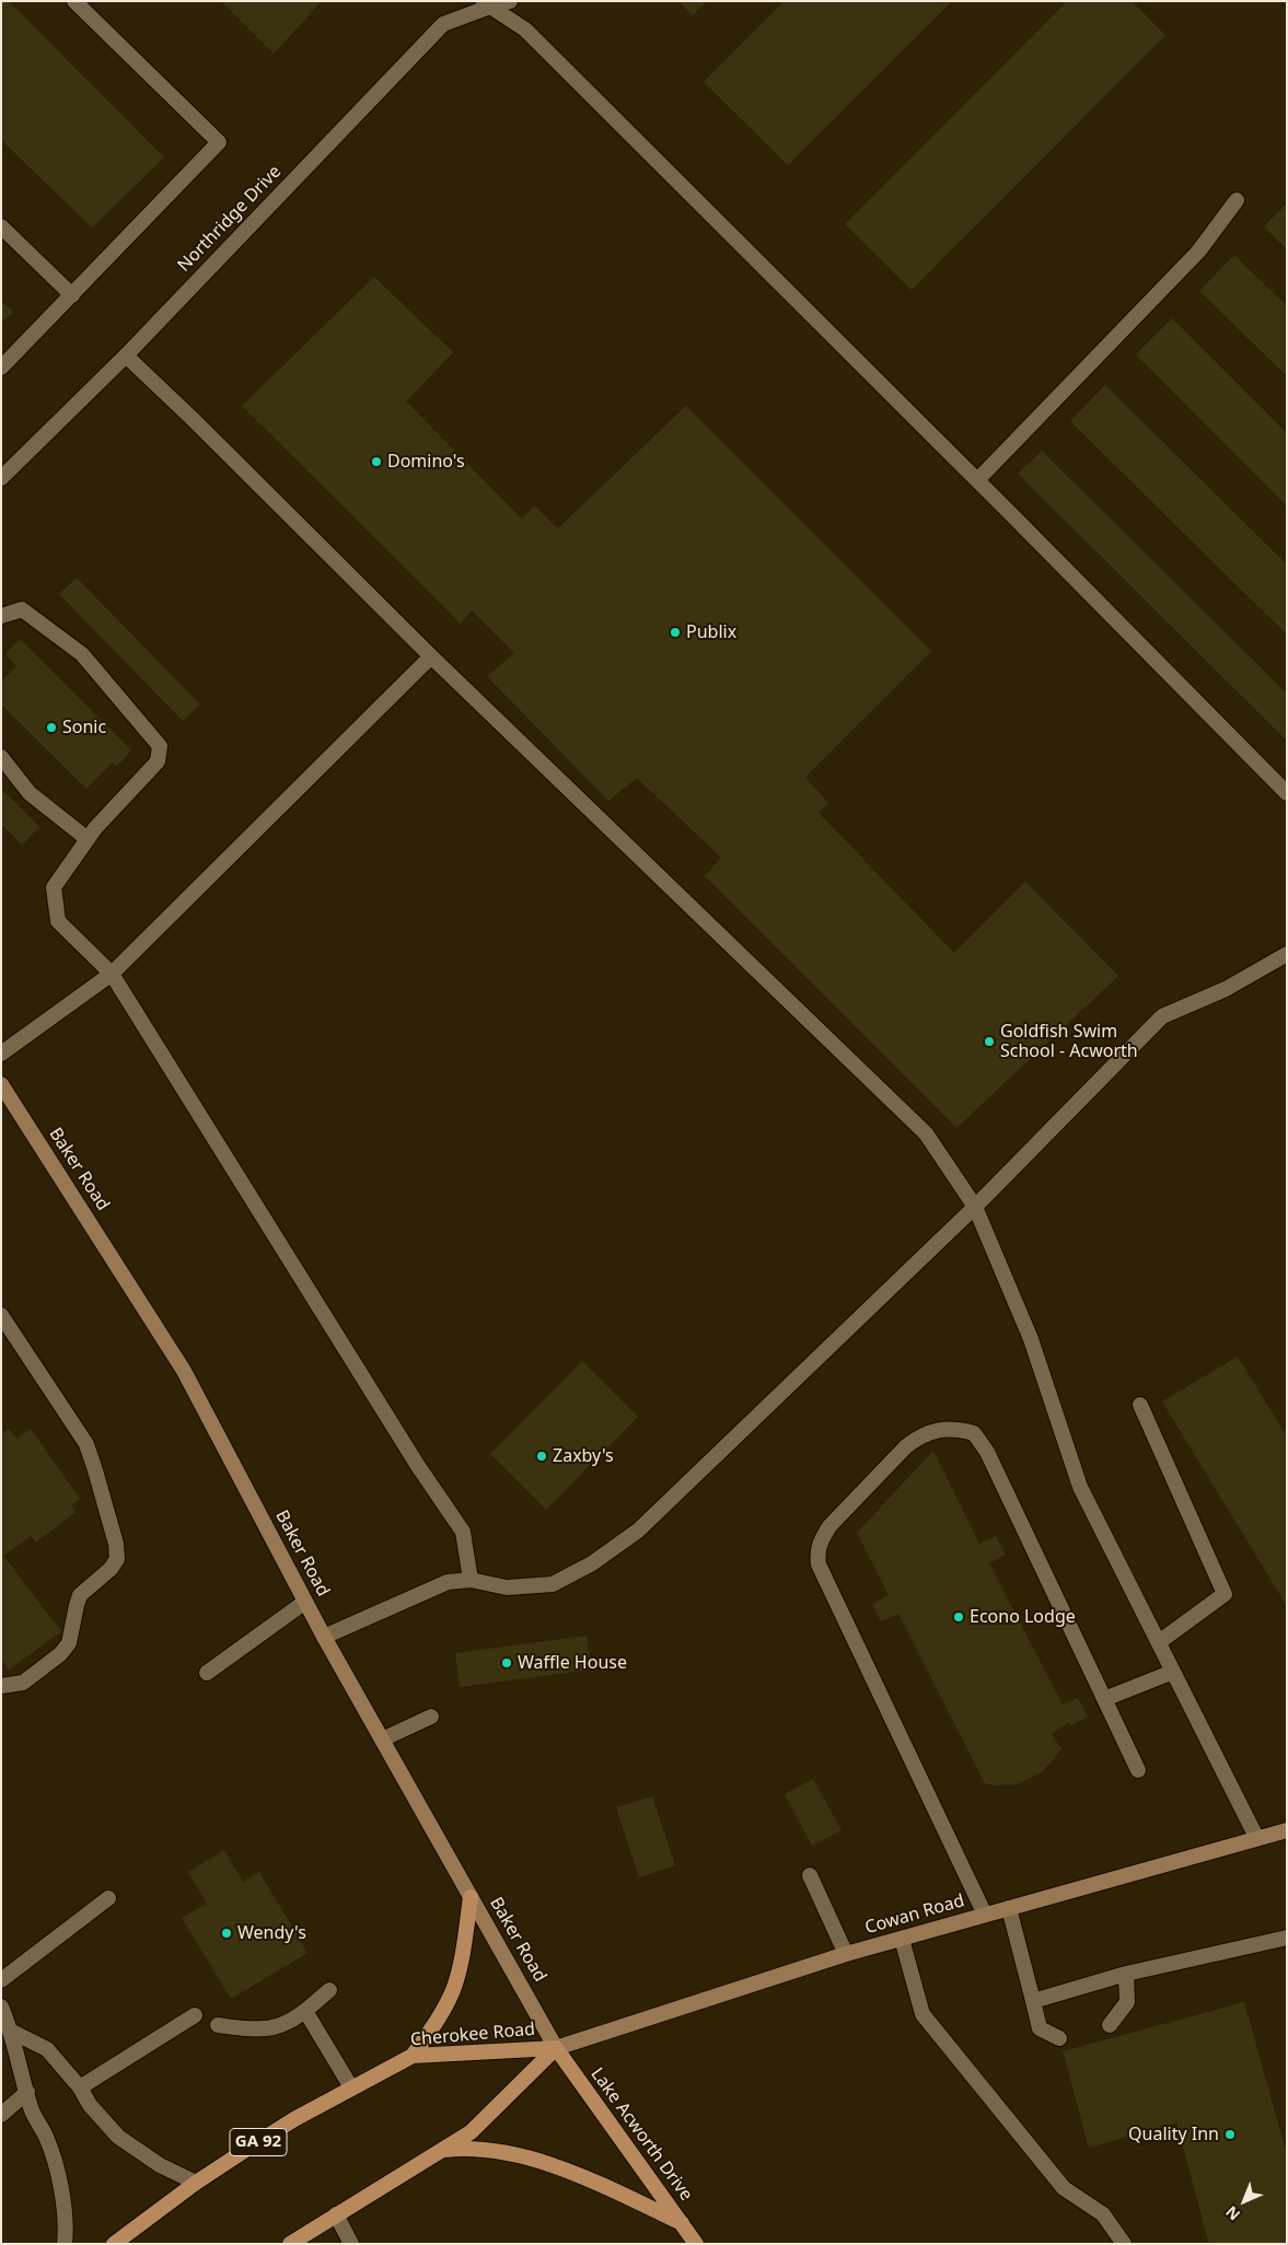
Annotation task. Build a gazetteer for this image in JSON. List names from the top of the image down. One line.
{"streets":{"main road":["Baker Road","Cowan Road","Cherokee Road","Lake Acworth Drive","GA 92"],"street":["Northridge Drive"]},"crossings":[["Baker Road","Cowan Road"],["Baker Road","Cherokee Road"],["Baker Road","Lake Acworth Drive"],["Cowan Road","Cherokee Road"],["Cowan Road","Lake Acworth Drive"],["Cherokee Road","Lake Acworth Drive"]],"places":["Domino's","Publix","Sonic","Goldfish Swim School - Acworth","Zaxby's","Econo Lodge","Waffle House","Wendy's","Quality Inn"],"north":"bottom left"}
